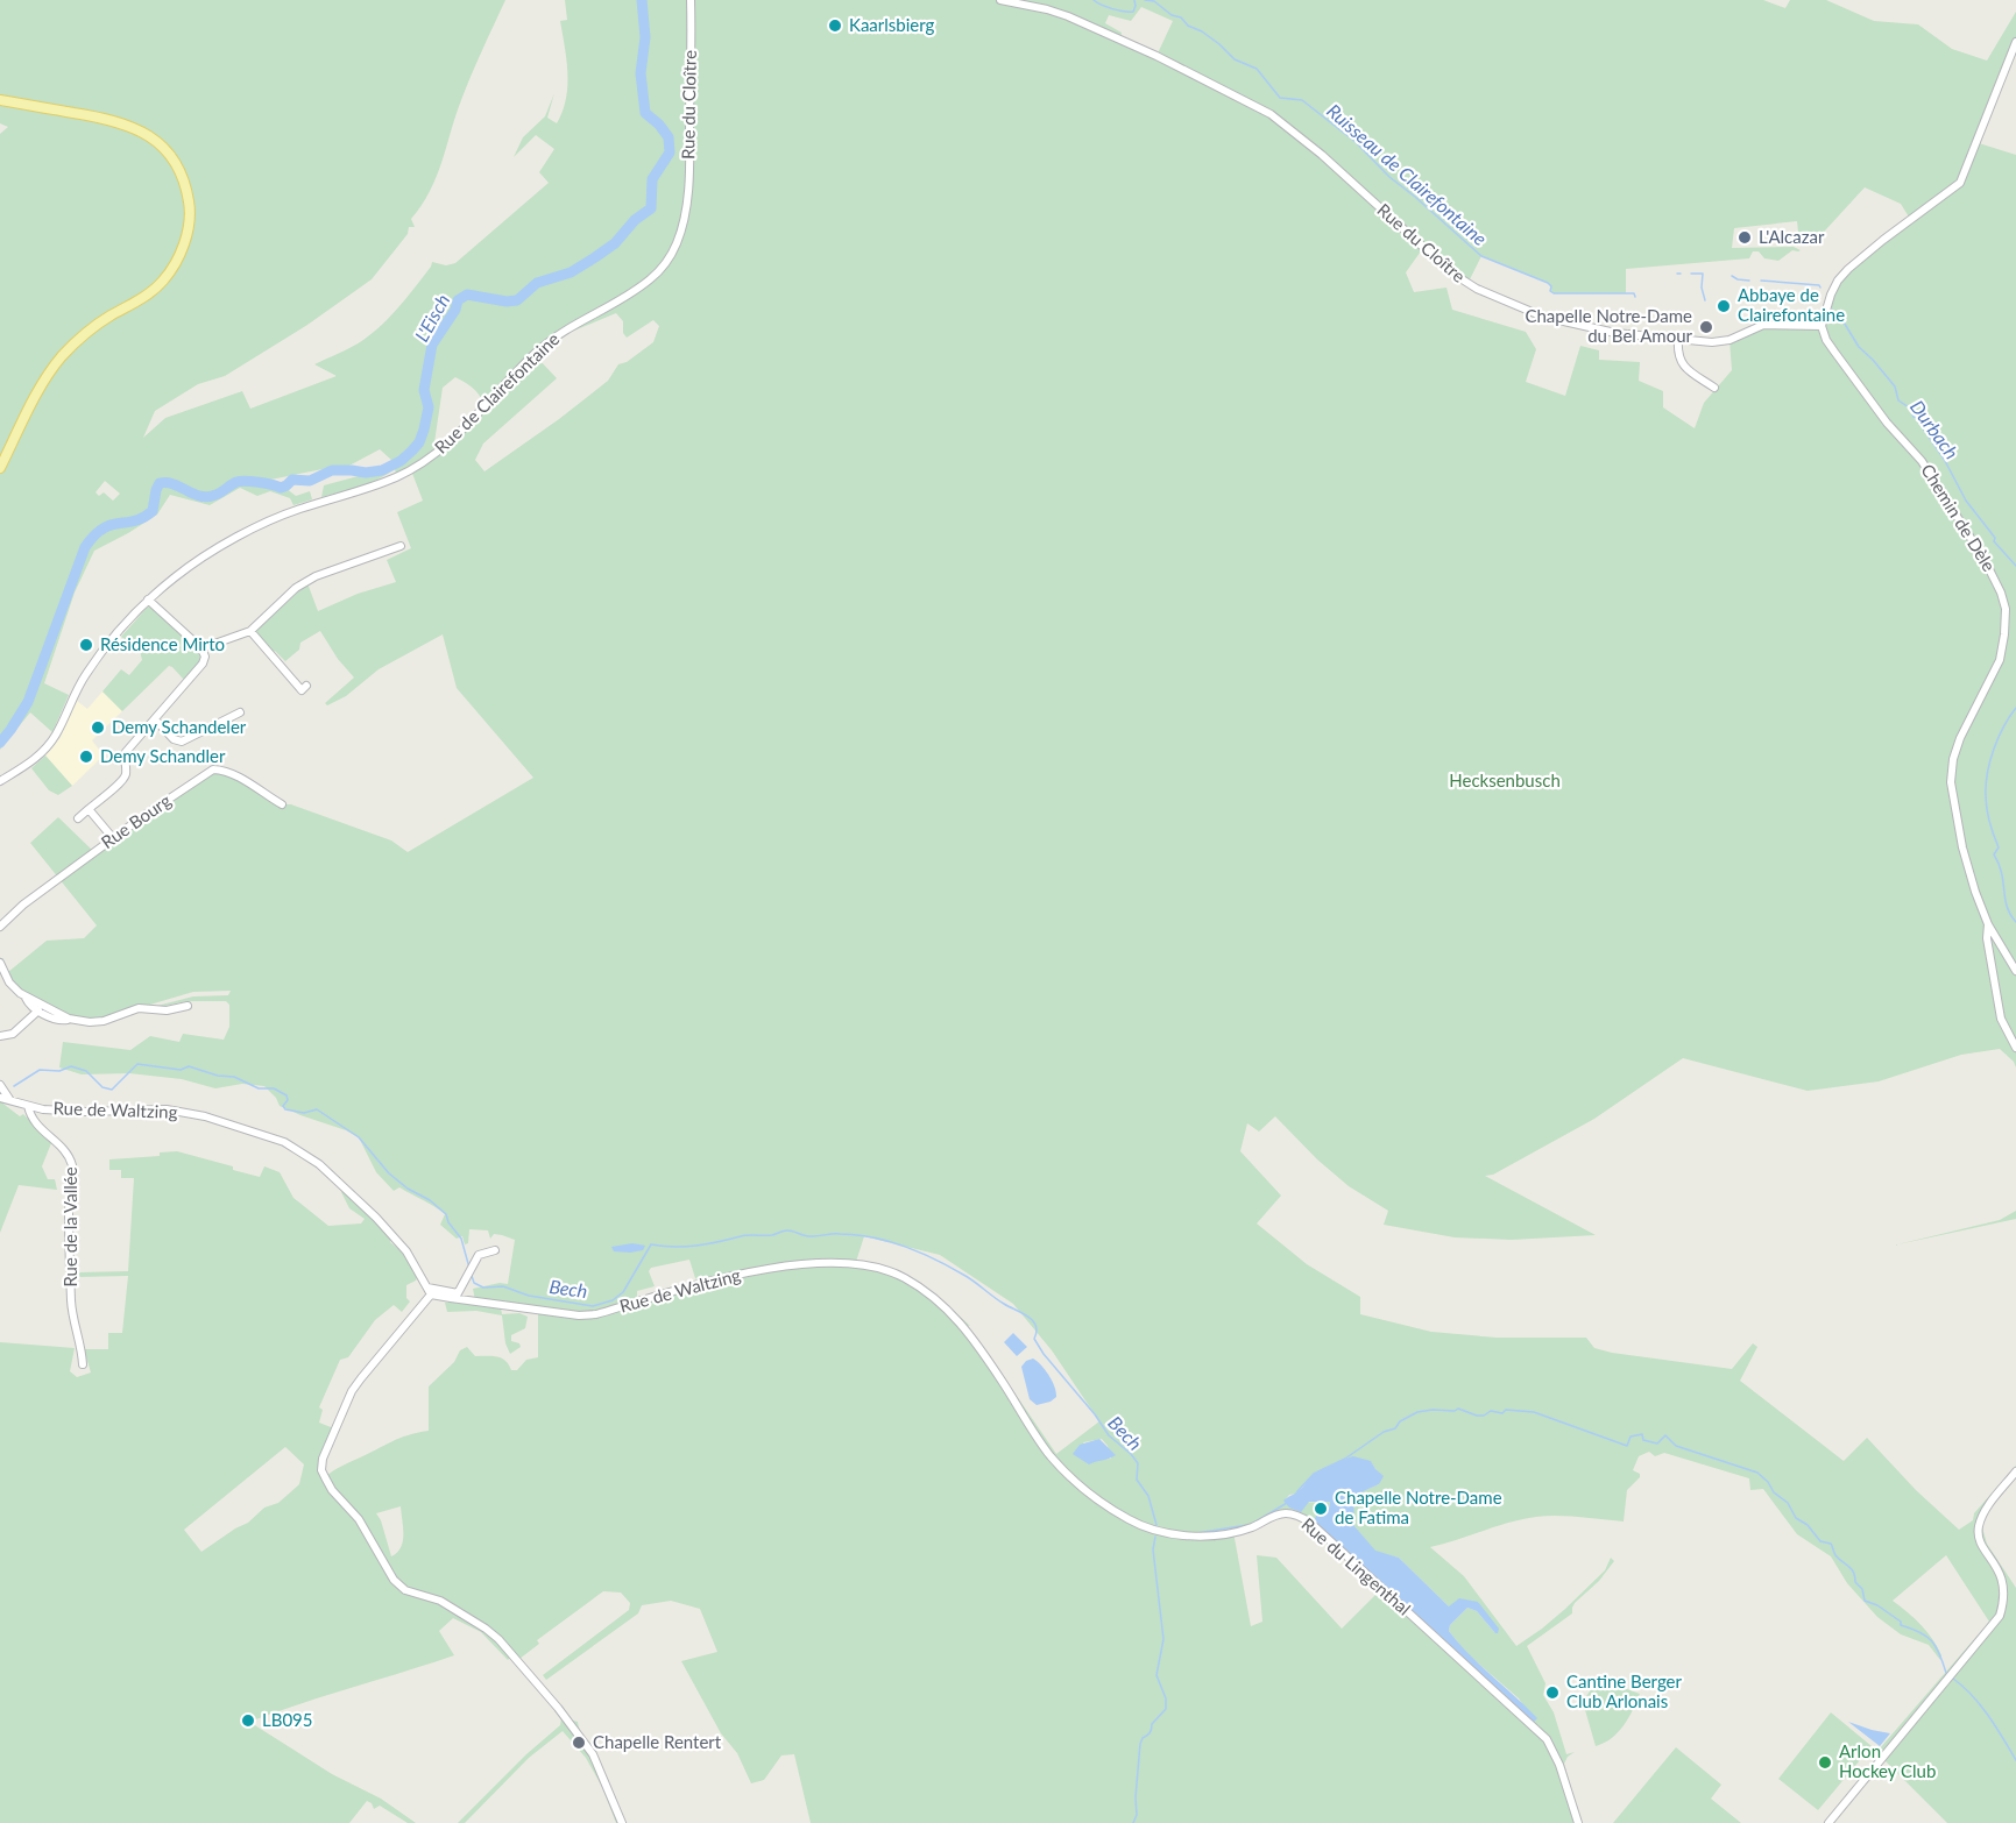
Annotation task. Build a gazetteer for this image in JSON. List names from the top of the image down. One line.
{"streets":{"street":["Rue du Cloître","Rue de Clairefontaine","Chemin de Dèle","Rue Bourg","Rue de Waltzing","Rue de la Vallée","Rue du Lingenthal"]},"crossings":[["Rue du Cloître","Rue de Clairefontaine"],["Rue du Cloître","Chemin de Dèle"],["Rue de Waltzing","Rue de la Vallée"],["Rue de Waltzing","Rue du Lingenthal"]],"water":["Ruisseau de Clairefontaine","L'Eisch","Durbach","Bech"],"parks":["Hecksenbusch"],"places":["Kaarlsbierg","L'Alcazar","Abbaye de Clairefontaine","Chapelle Notre-Dame du Bel Amour","Résidence Mirto","Demy Schandeler","Demy Schandler","Chapelle Notre-Dame de Fatima","Cantine Berger Club Arlonais","LB095","Chapelle Rentert","Arlon Hockey Club"]}
